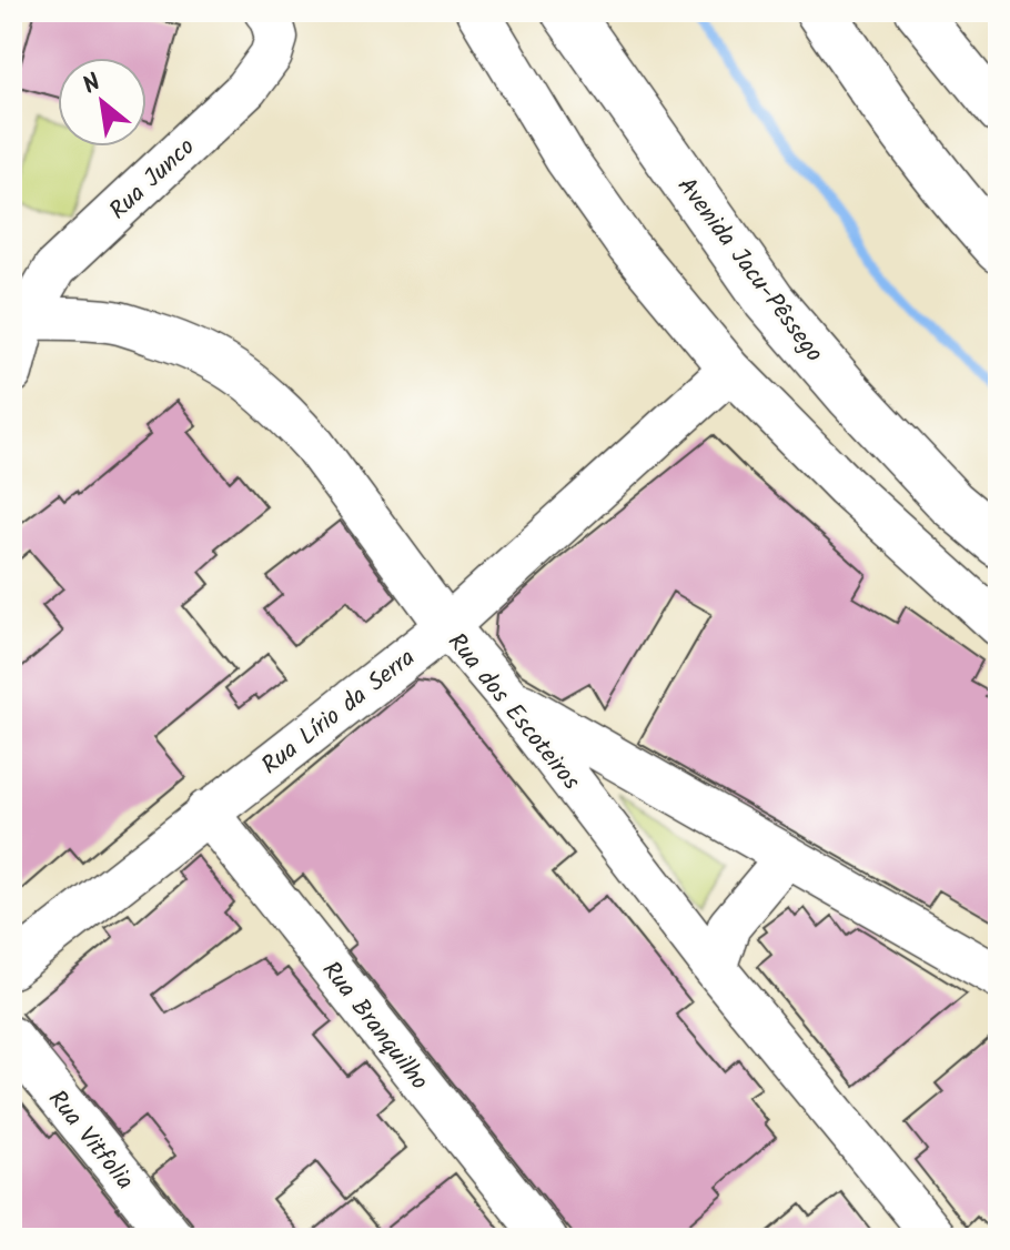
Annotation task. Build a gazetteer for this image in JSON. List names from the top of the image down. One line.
{"streets":{"highway":["Avenida Jacu-Pêssego"],"street":["Rua Junco","Rua Lírio da Serra","Rua dos Escoteiros","Rua Branquilho","Rua Vitfolia"]},"crossings":[["Rua Junco","Rua dos Escoteiros"],["Rua Lírio da Serra","Rua dos Escoteiros"],["Rua Lírio da Serra","Rua Branquilho"]],"north":"top left"}
